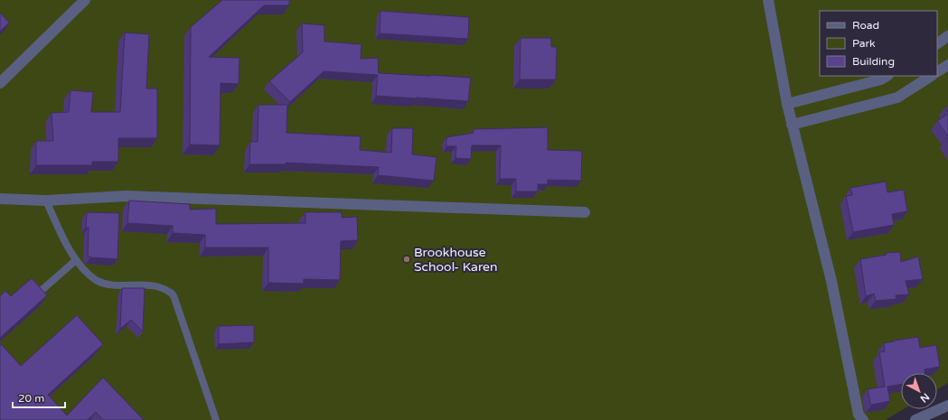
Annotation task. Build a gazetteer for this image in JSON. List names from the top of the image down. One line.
{"places":["Brookhouse School- Karen"],"legend":["Road","Park","Building"],"scale_bar":"20 m","north":"bottom right"}
